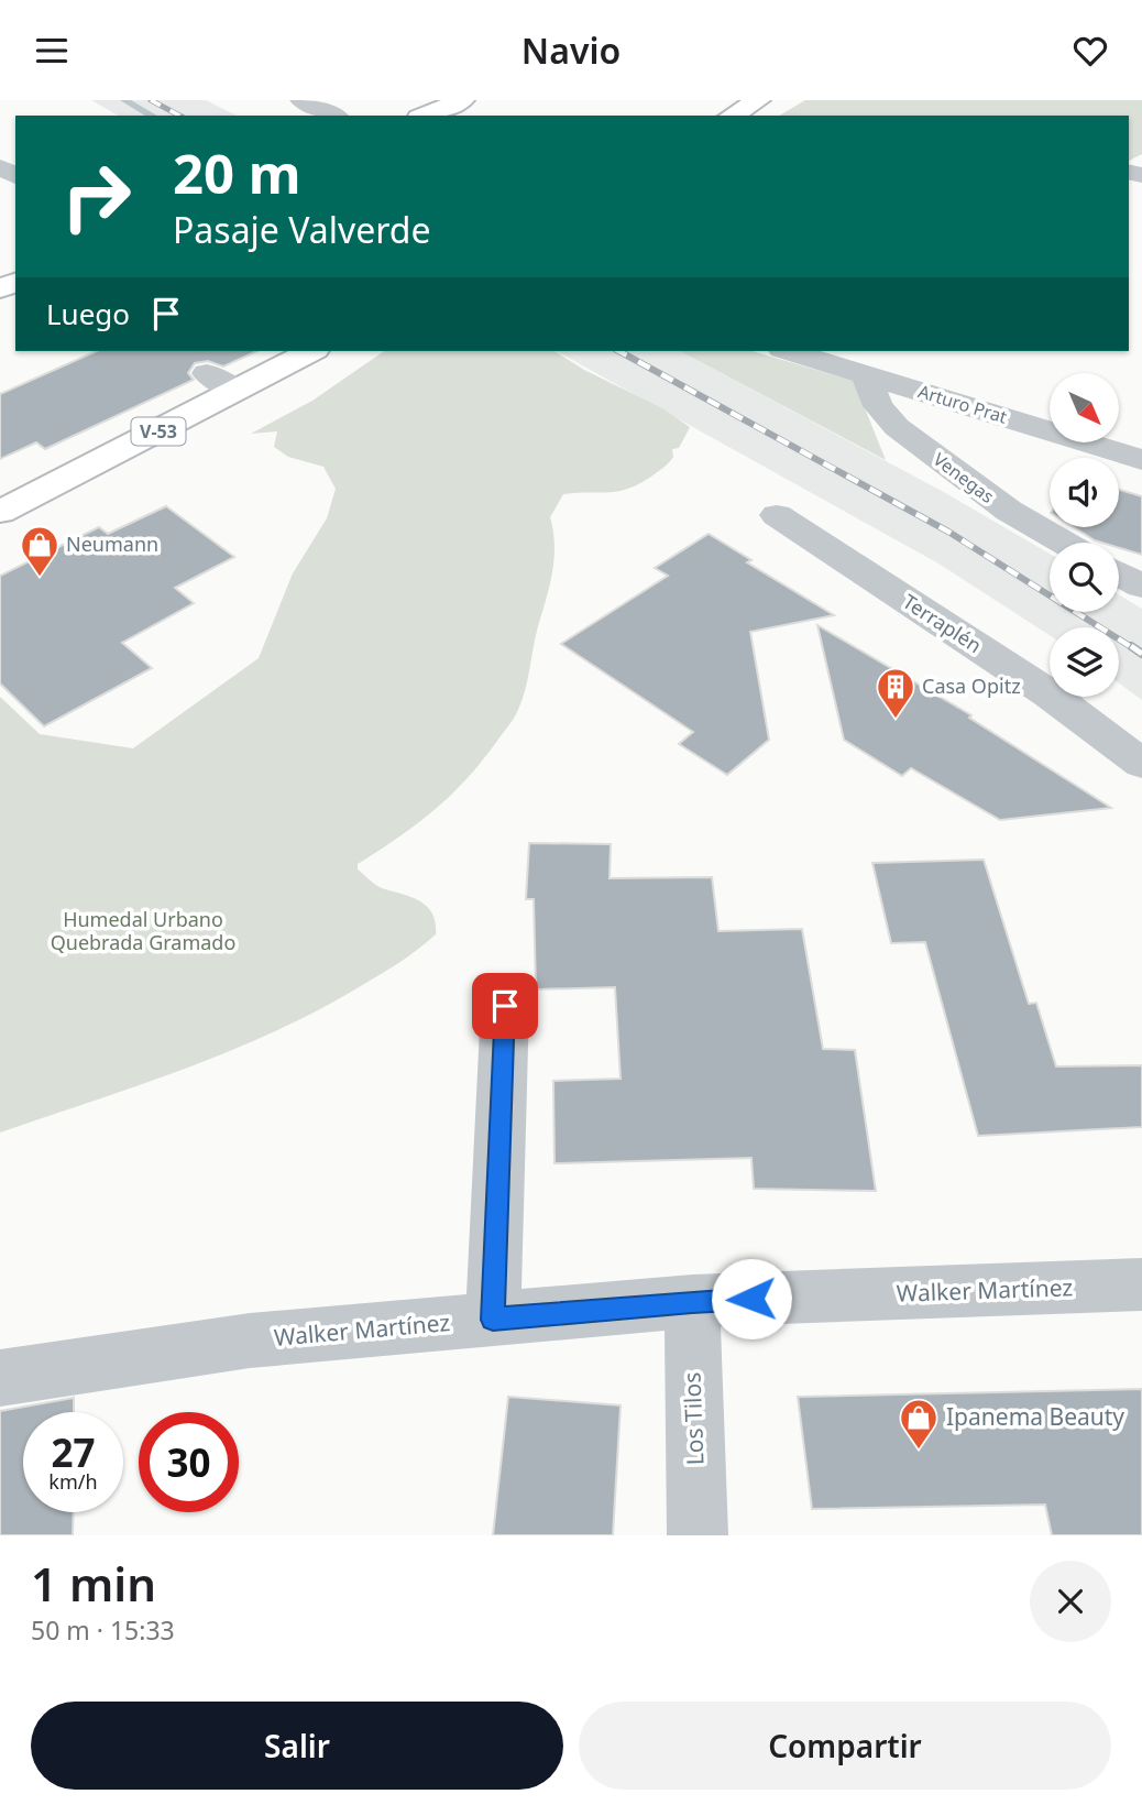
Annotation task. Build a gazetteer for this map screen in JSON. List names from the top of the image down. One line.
{"streets":{"main road":["V-53"],"street":["Arturo Prat","Venegas","Terraplén","Walker Martínez","Los Tilos"]},"crossings":[["Arturo Prat","Venegas"],["Walker Martínez","Los Tilos"]],"parks":["Humedal Urbano Quebrada Gramado"],"places":{"shop":["Neumann","Ipanema Beauty"],"building":["Casa Opitz"]},"north":"bottom right","page":{"header":"Navio","turn":["20 m","Pasaje Valverde"],"then":"Luego","speed":"27 km/h","limit":"30","heading":["1 min","50 m · 15:33"],"buttons":["Salir","Compartir"]}}
